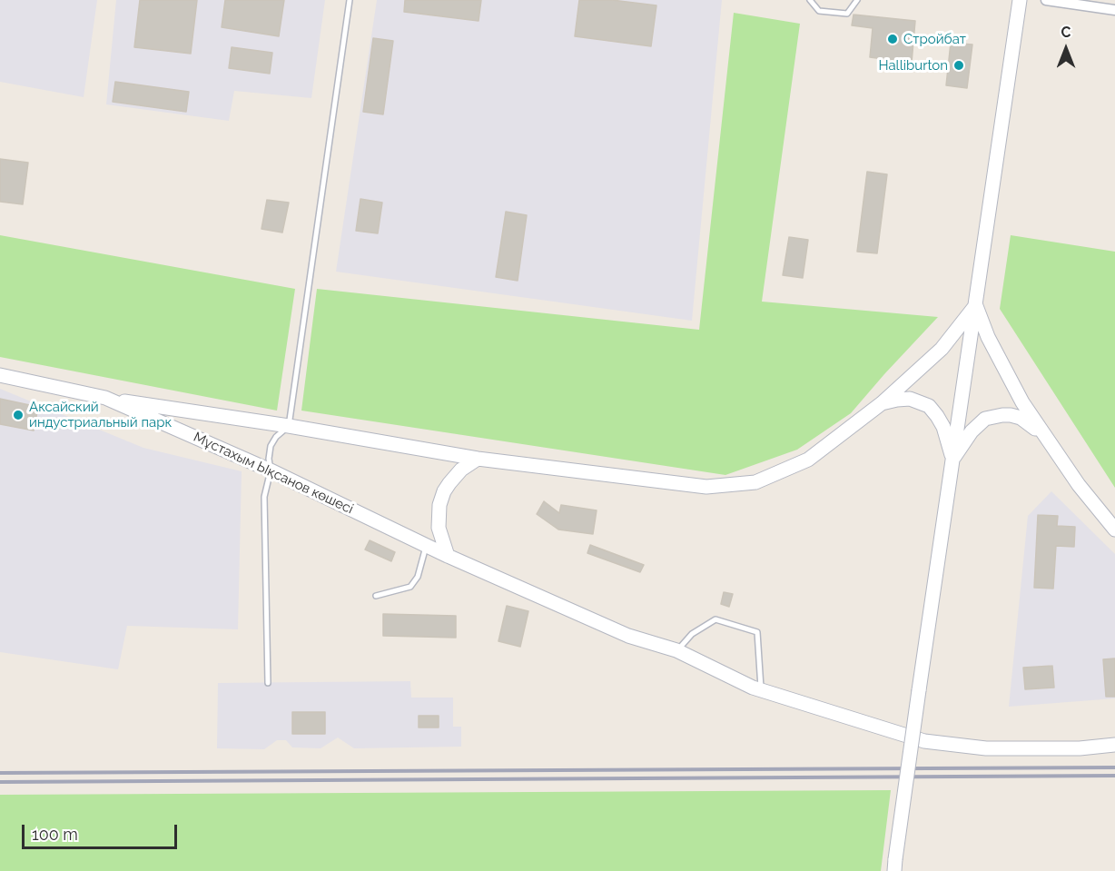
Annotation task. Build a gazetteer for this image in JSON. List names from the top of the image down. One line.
{"streets":{"main road":["Мұстахым Ықсанов көшесі"]},"places":["Стройбат","Halliburton","Аксайский индустриальный парк"],"scale_bar":"100 m","north":"top"}
